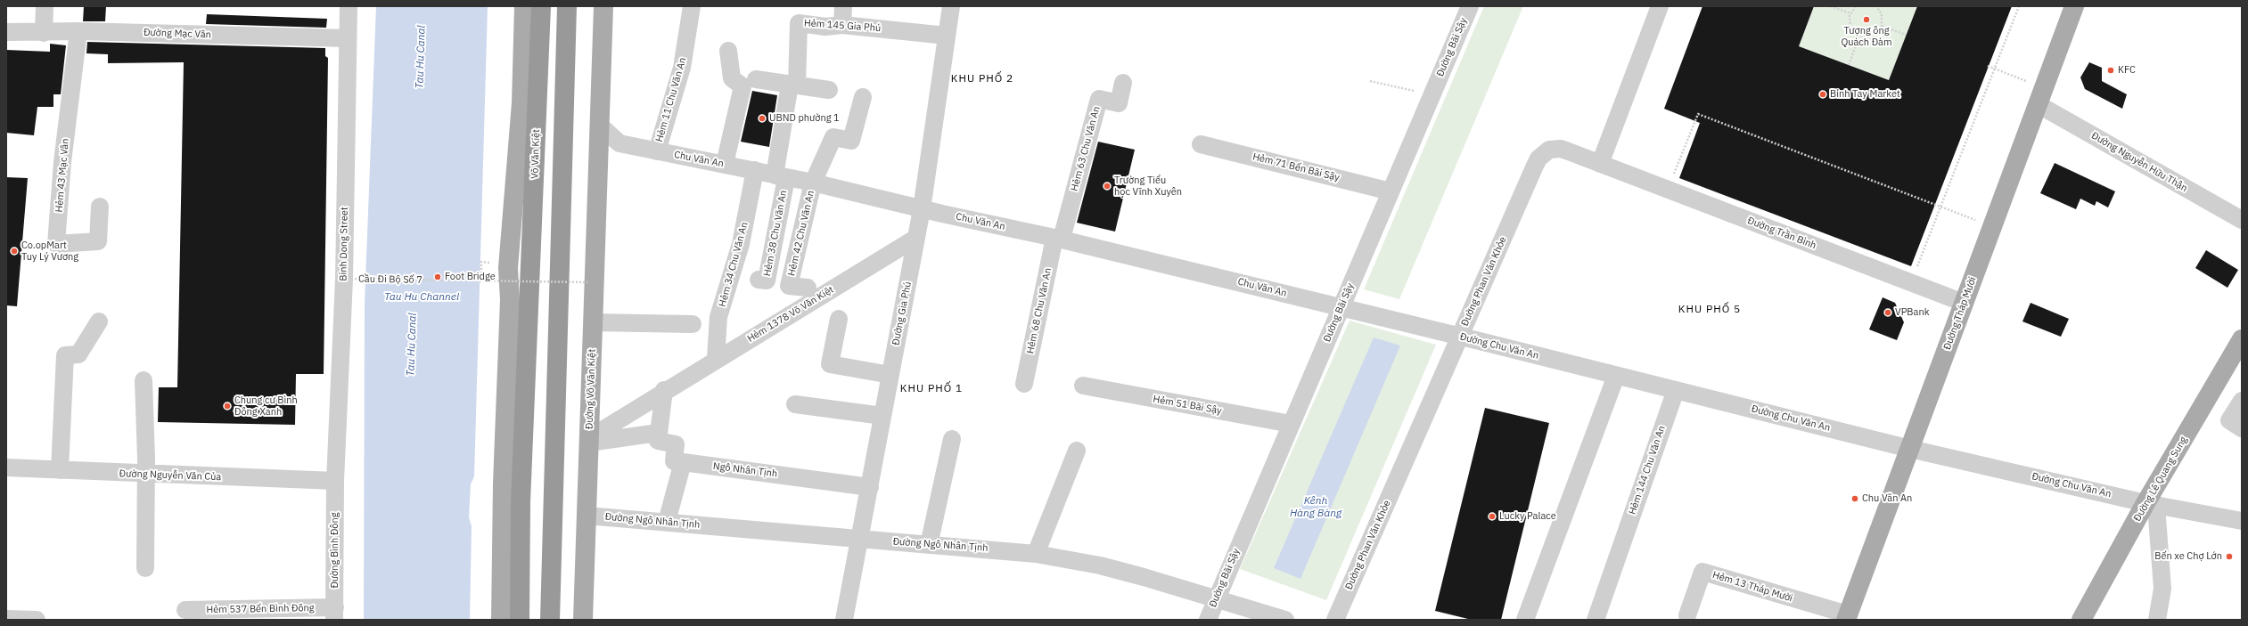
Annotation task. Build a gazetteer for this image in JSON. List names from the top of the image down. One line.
{"streets":{"highway":["Võ Văn Kiệt"],"main road":["Đường Tháp Mười","Đường Võ Văn Kiệt","Đường Lê Quang Sung"],"street":["Hẻm 145 Gia Phú","Đường Mạc Vân","Đường Bãi Sậy","Hẻm 11 Chu Văn An","Hẻm 63 Chu Văn An","Chu Văn An","Đường Nguyễn Hữu Thận","Hẻm 71 Bến Bãi Sậy","Hẻm 43 Mạc Vân","Hẻm 38 Chu Văn An","Hẻm 42 Chu Văn An","Đường Trần Bình","Binh Dong Street","Hẻm 34 Chu Văn An","Đường Phan Văn Khỏe","Hẻm 68 Chu Văn An","Đường Gia Phú","Hẻm 1378 Võ Văn Kiệt","Đường Chu Văn An","Hẻm 51 Bãi Sậy","Ngô Nhân Tịnh","Hẻm 144 Chu Văn An","Đường Nguyễn Văn Của","Đường Ngô Nhân Tịnh","Đường Bình Đông","Hẻm 13 Tháp Mười","Hẻm 537 Bến Bình Đông"],"path":["Cầu Đi Bộ Số 7"]},"crossings":[["Hẻm 145 Gia Phú","Đường Gia Phú"],["Đường Mạc Vân","Hẻm 43 Mạc Vân"],["Đường Mạc Vân","Binh Dong Street"],["Đường Bãi Sậy","Chu Văn An"],["Đường Bãi Sậy","Hẻm 71 Bến Bãi Sậy"],["Đường Bãi Sậy","Đường Chu Văn An"],["Đường Bãi Sậy","Hẻm 51 Bãi Sậy"],["Đường Bãi Sậy","Đường Ngô Nhân Tịnh"],["Hẻm 11 Chu Văn An","Chu Văn An"],["Hẻm 63 Chu Văn An","Chu Văn An"],["Hẻm 63 Chu Văn An","Hẻm 68 Chu Văn An"],["Chu Văn An","Hẻm 38 Chu Văn An"],["Chu Văn An","Hẻm 42 Chu Văn An"],["Chu Văn An","Hẻm 34 Chu Văn An"],["Chu Văn An","Hẻm 68 Chu Văn An"],["Chu Văn An","Đường Gia Phú"],["Chu Văn An","Đường Chu Văn An"],["Đường Nguyễn Hữu Thận","Đường Tháp Mười"],["Đường Trần Bình","Đường Phan Văn Khỏe"],["Đường Trần Bình","Đường Tháp Mười"],["Binh Dong Street","Cầu Đi Bộ Số 7"],["Binh Dong Street","Đường Nguyễn Văn Của"],["Binh Dong Street","Đường Bình Đông"],["Hẻm 34 Chu Văn An","Hẻm 1378 Võ Văn Kiệt"],["Đường Phan Văn Khỏe","Đường Chu Văn An"],["Đường Gia Phú","Hẻm 1378 Võ Văn Kiệt"],["Đường Gia Phú","Ngô Nhân Tịnh"],["Đường Gia Phú","Đường Ngô Nhân Tịnh"],["Đường Tháp Mười","Đường Chu Văn An"],["Đường Tháp Mười","Hẻm 13 Tháp Mười"],["Hẻm 1378 Võ Văn Kiệt","Đường Võ Văn Kiệt"],["Đường Chu Văn An","Hẻm 144 Chu Văn An"],["Đường Chu Văn An","Đường Lê Quang Sung"],["Đường Võ Văn Kiệt","Đường Ngô Nhân Tịnh"],["Đường Nguyễn Văn Của","Đường Bình Đông"],["Đường Bình Đông","Hẻm 537 Bến Bình Đông"]],"districts":["KHU PHỐ 2","KHU PHỐ 5","KHU PHỐ 1"],"water":["Tau Hu Canal","Tau Hu Channel","Kênh Hàng Bàng"],"places":["Tượng ông Quách Đàm","KFC","Binh Tay Market","UBND phường 1","Trường Tiểu học Vĩnh Xuyên","Co.opMart Tuy Lý Vương","Foot Bridge","VPBank","Chung cư Bình Đông Xanh","Chu Văn An","Lucky Palace","Bến xe Chợ Lớn"]}
